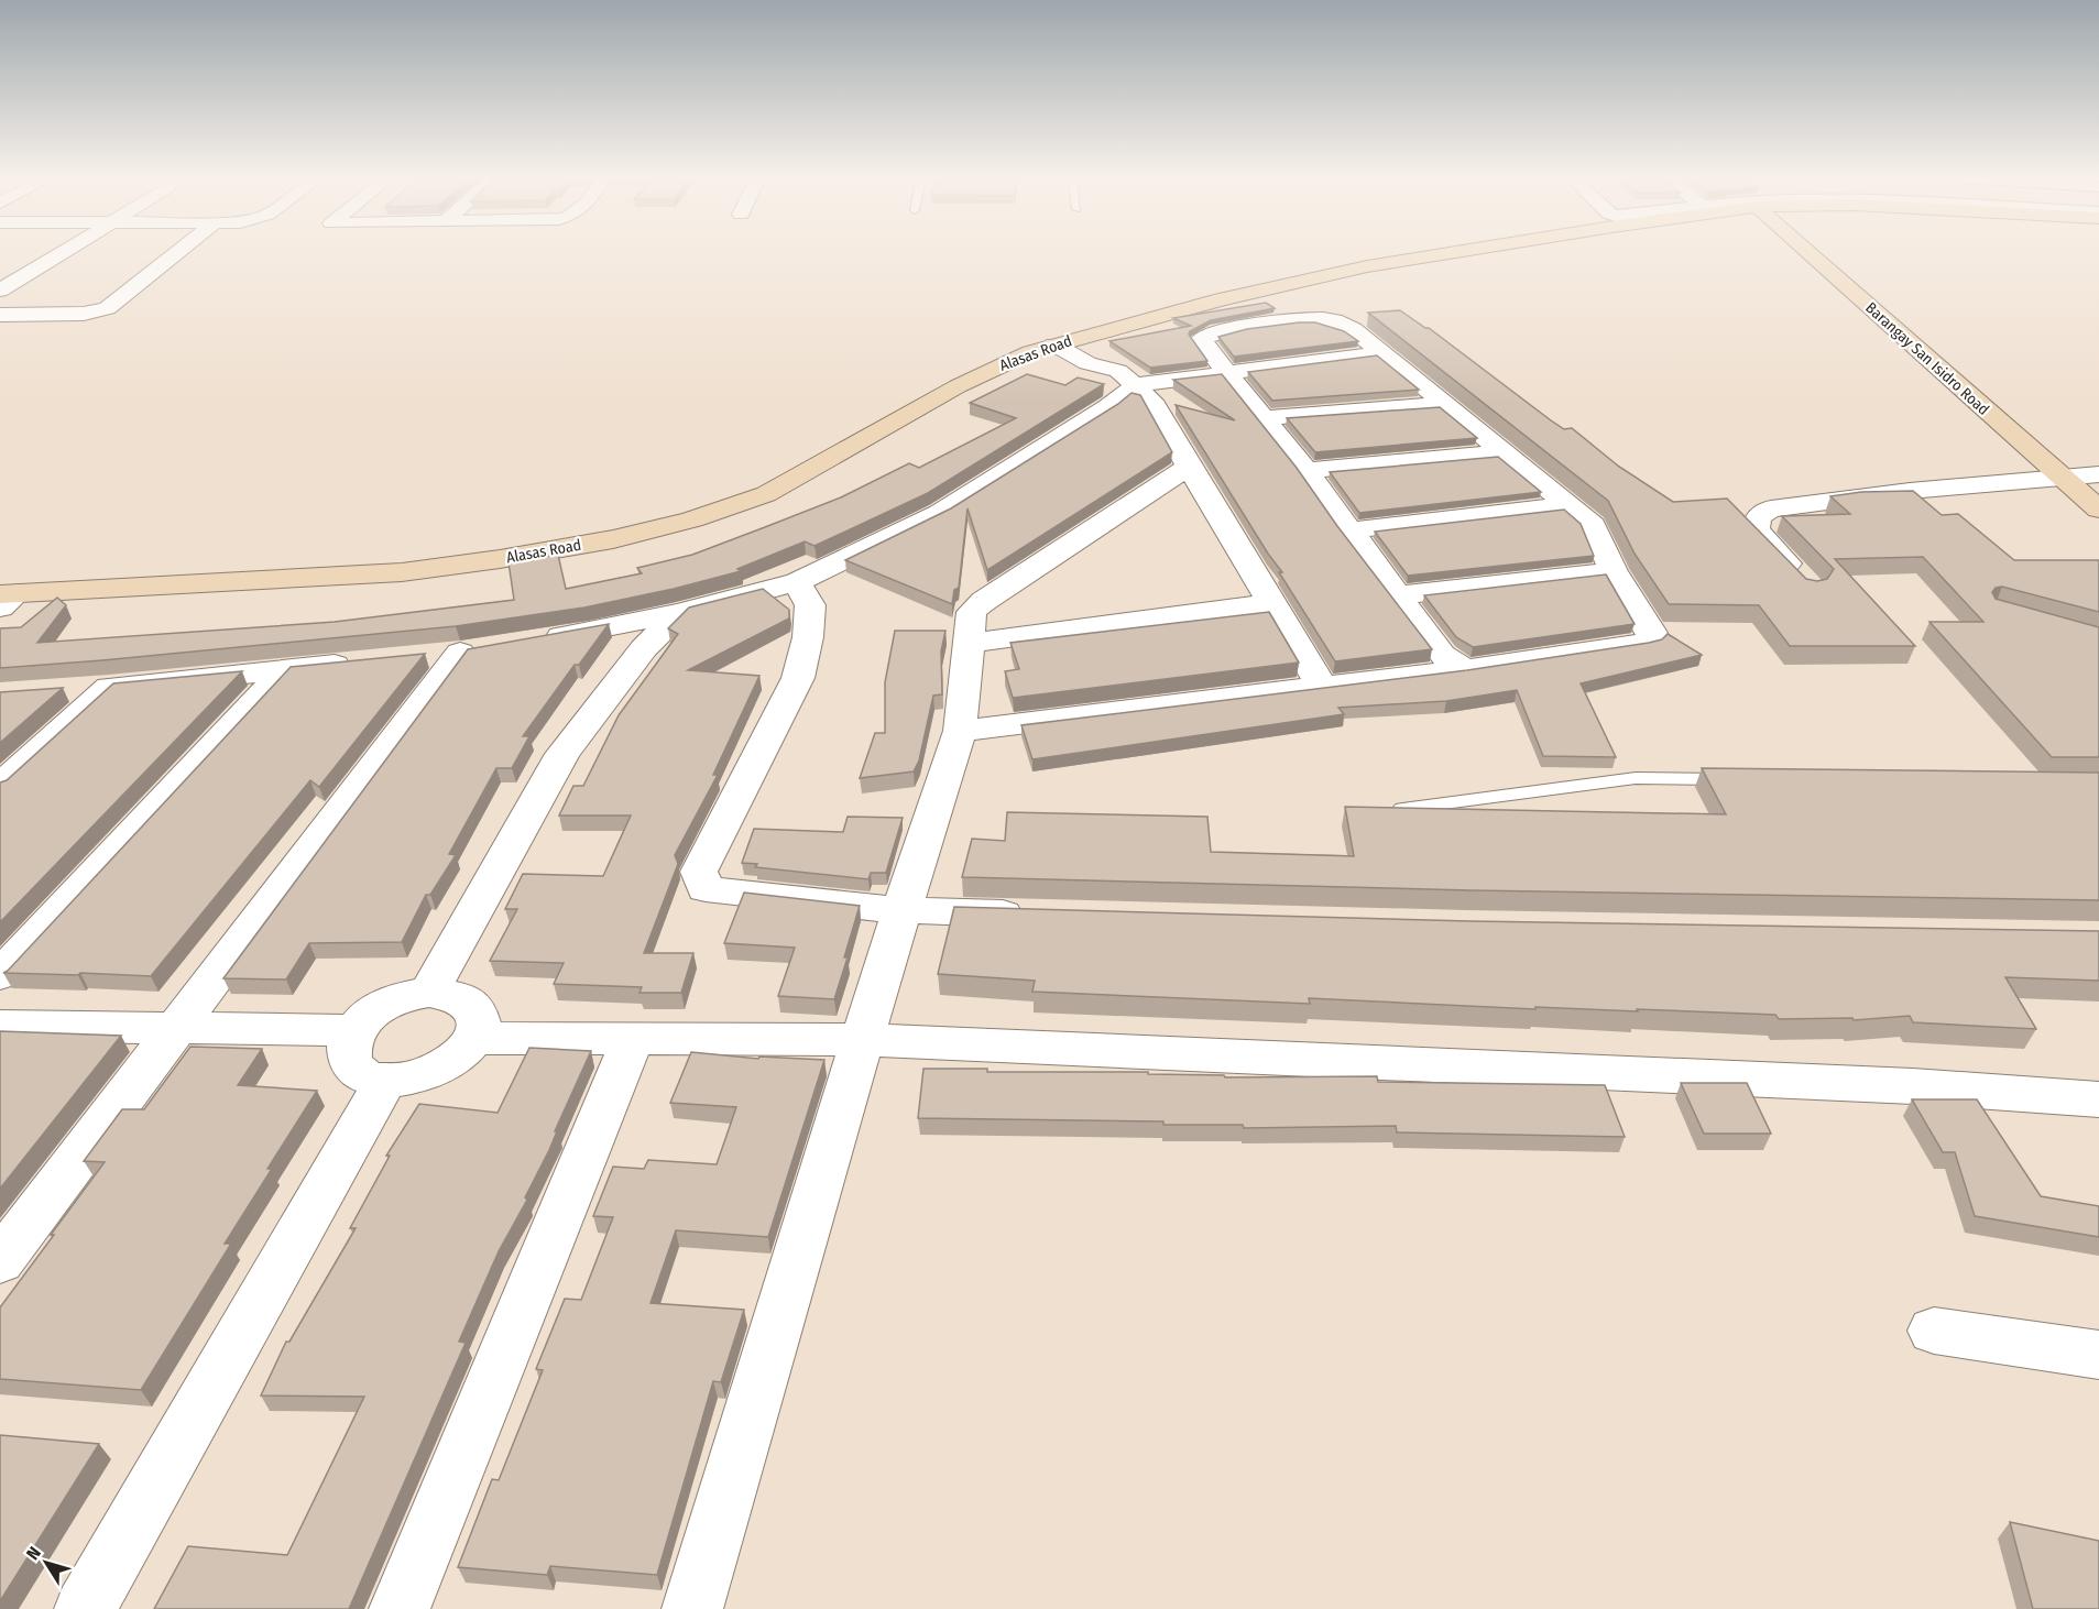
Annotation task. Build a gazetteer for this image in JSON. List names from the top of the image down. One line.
{"streets":{"street":["Alasas Road","Barangay San Isidro Road"]},"north":"top left"}
